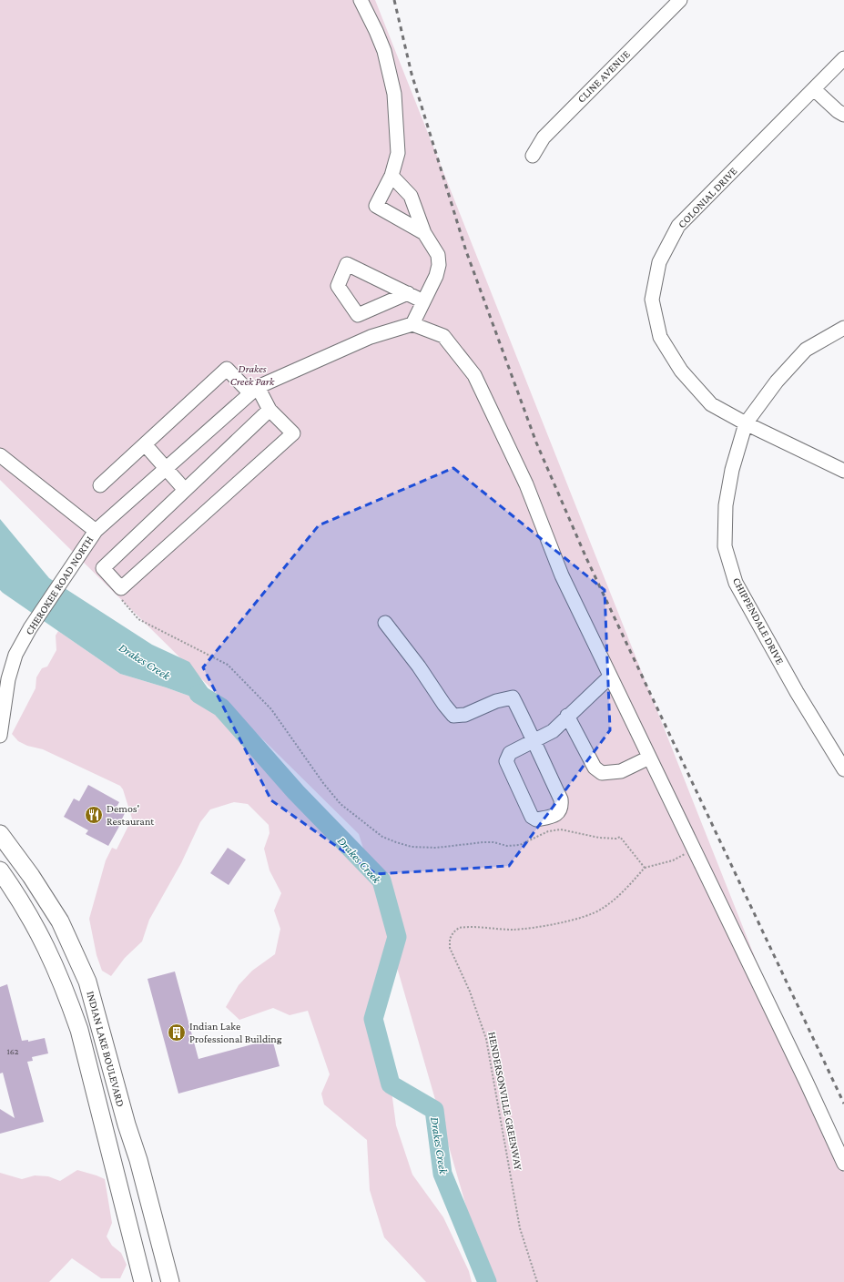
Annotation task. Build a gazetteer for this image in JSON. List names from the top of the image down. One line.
{"streets":{"main road":["INDIAN LAKE BOULEVARD"],"street":["CLINE AVENUE","COLONIAL DRIVE","CHEROKEE ROAD NORTH","CHIPPENDALE DRIVE"],"path":["HENDERSONVILLE GREENWAY"]},"crossings":[["COLONIAL DRIVE","CHIPPENDALE DRIVE"]],"water":["Drakes Creek"],"parks":["Drakes Creek Park"],"places":{"restaurant":["Demos' Restaurant"],"building":["Indian Lake Professional Building"]},"house_numbers":["162"]}
